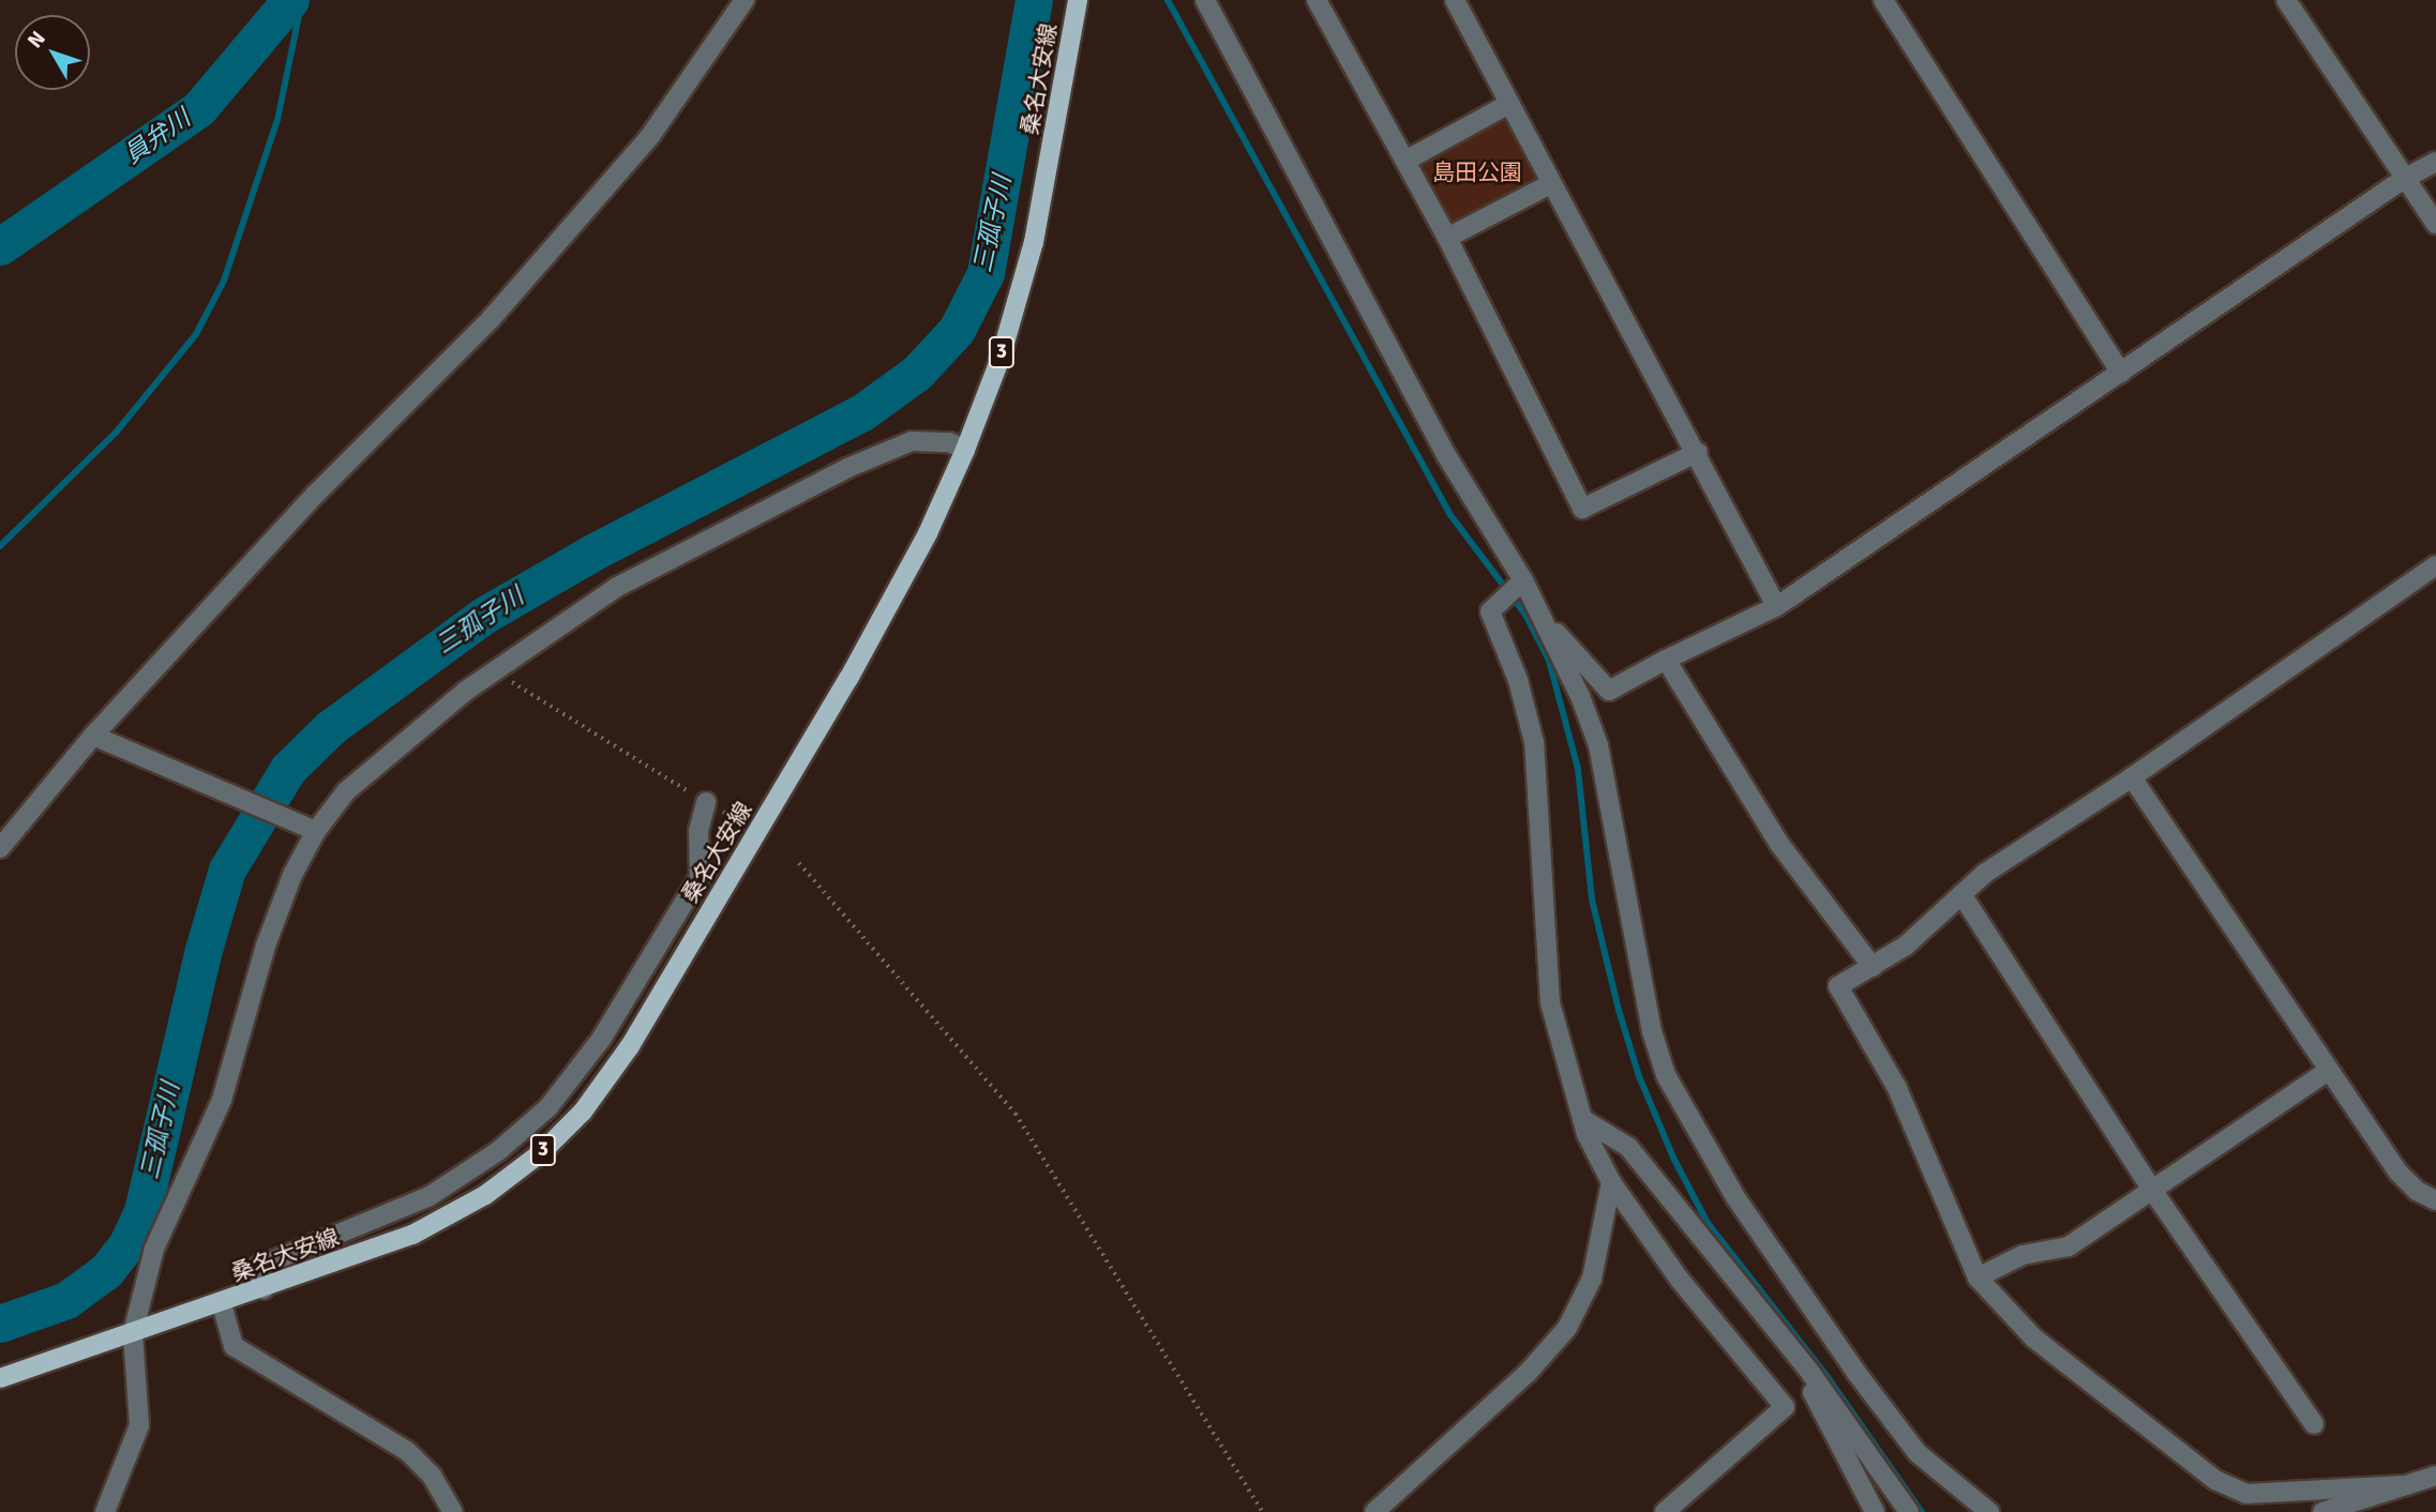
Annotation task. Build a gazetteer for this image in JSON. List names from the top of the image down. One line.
{"streets":{"main road":["桑名大安線","3"]},"water":["員弁川","三孤子川"],"parks":["島田公園"],"north":"top left"}
